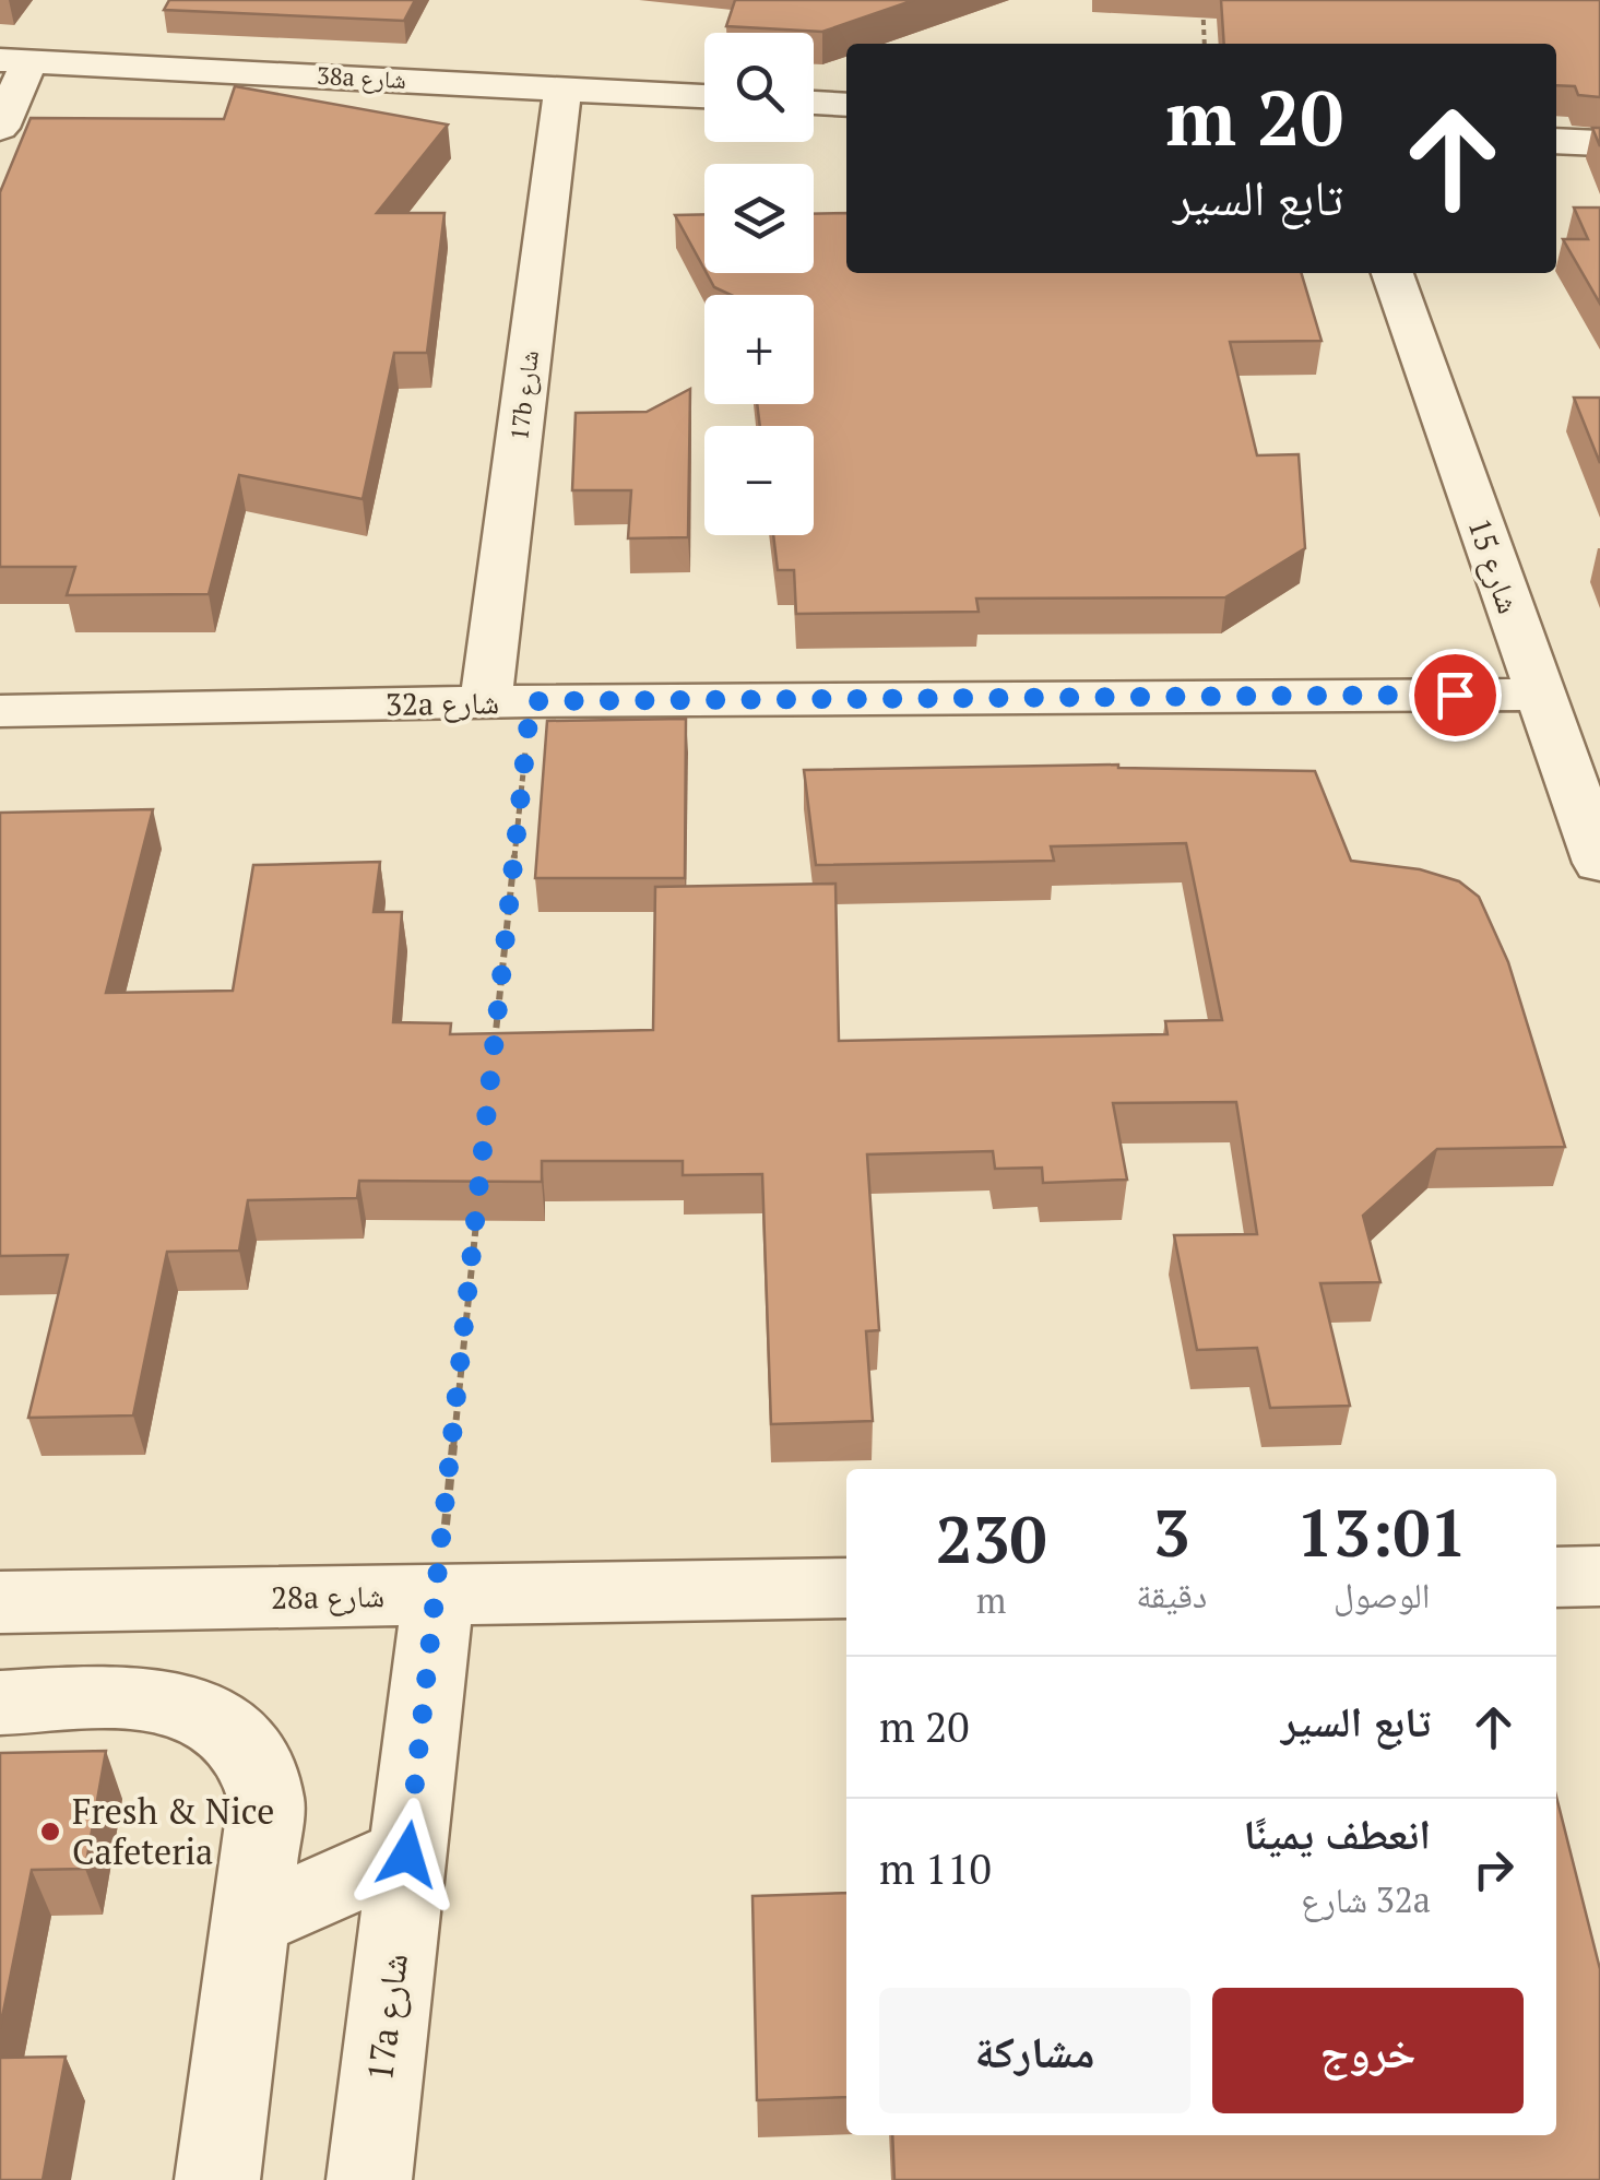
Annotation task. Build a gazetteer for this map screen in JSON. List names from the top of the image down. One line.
{"streets":{"street":["38a شارع","17b شارع","شارع 15","32a شارع","28a شارع","17a شارع"]},"crossings":[["38a شارع","17b شارع"],["17b شارع","32a شارع"],["شارع 15","32a شارع"],["28a شارع","17a شارع"]],"places":["Fresh & Nice Cafeteria"],"page":{"map_buttons":["+","−"],"turn":["20 m","تابع السير"],"eta":["13:01","الوصول","3","دقيقة","230","m"],"list":[{"name":"تابع السير","value":"20 m"},{"name":"انعطف يمينًا","note":"32a شارع","value":"110 m"}],"buttons":["خروج","مشاركة"]}}
